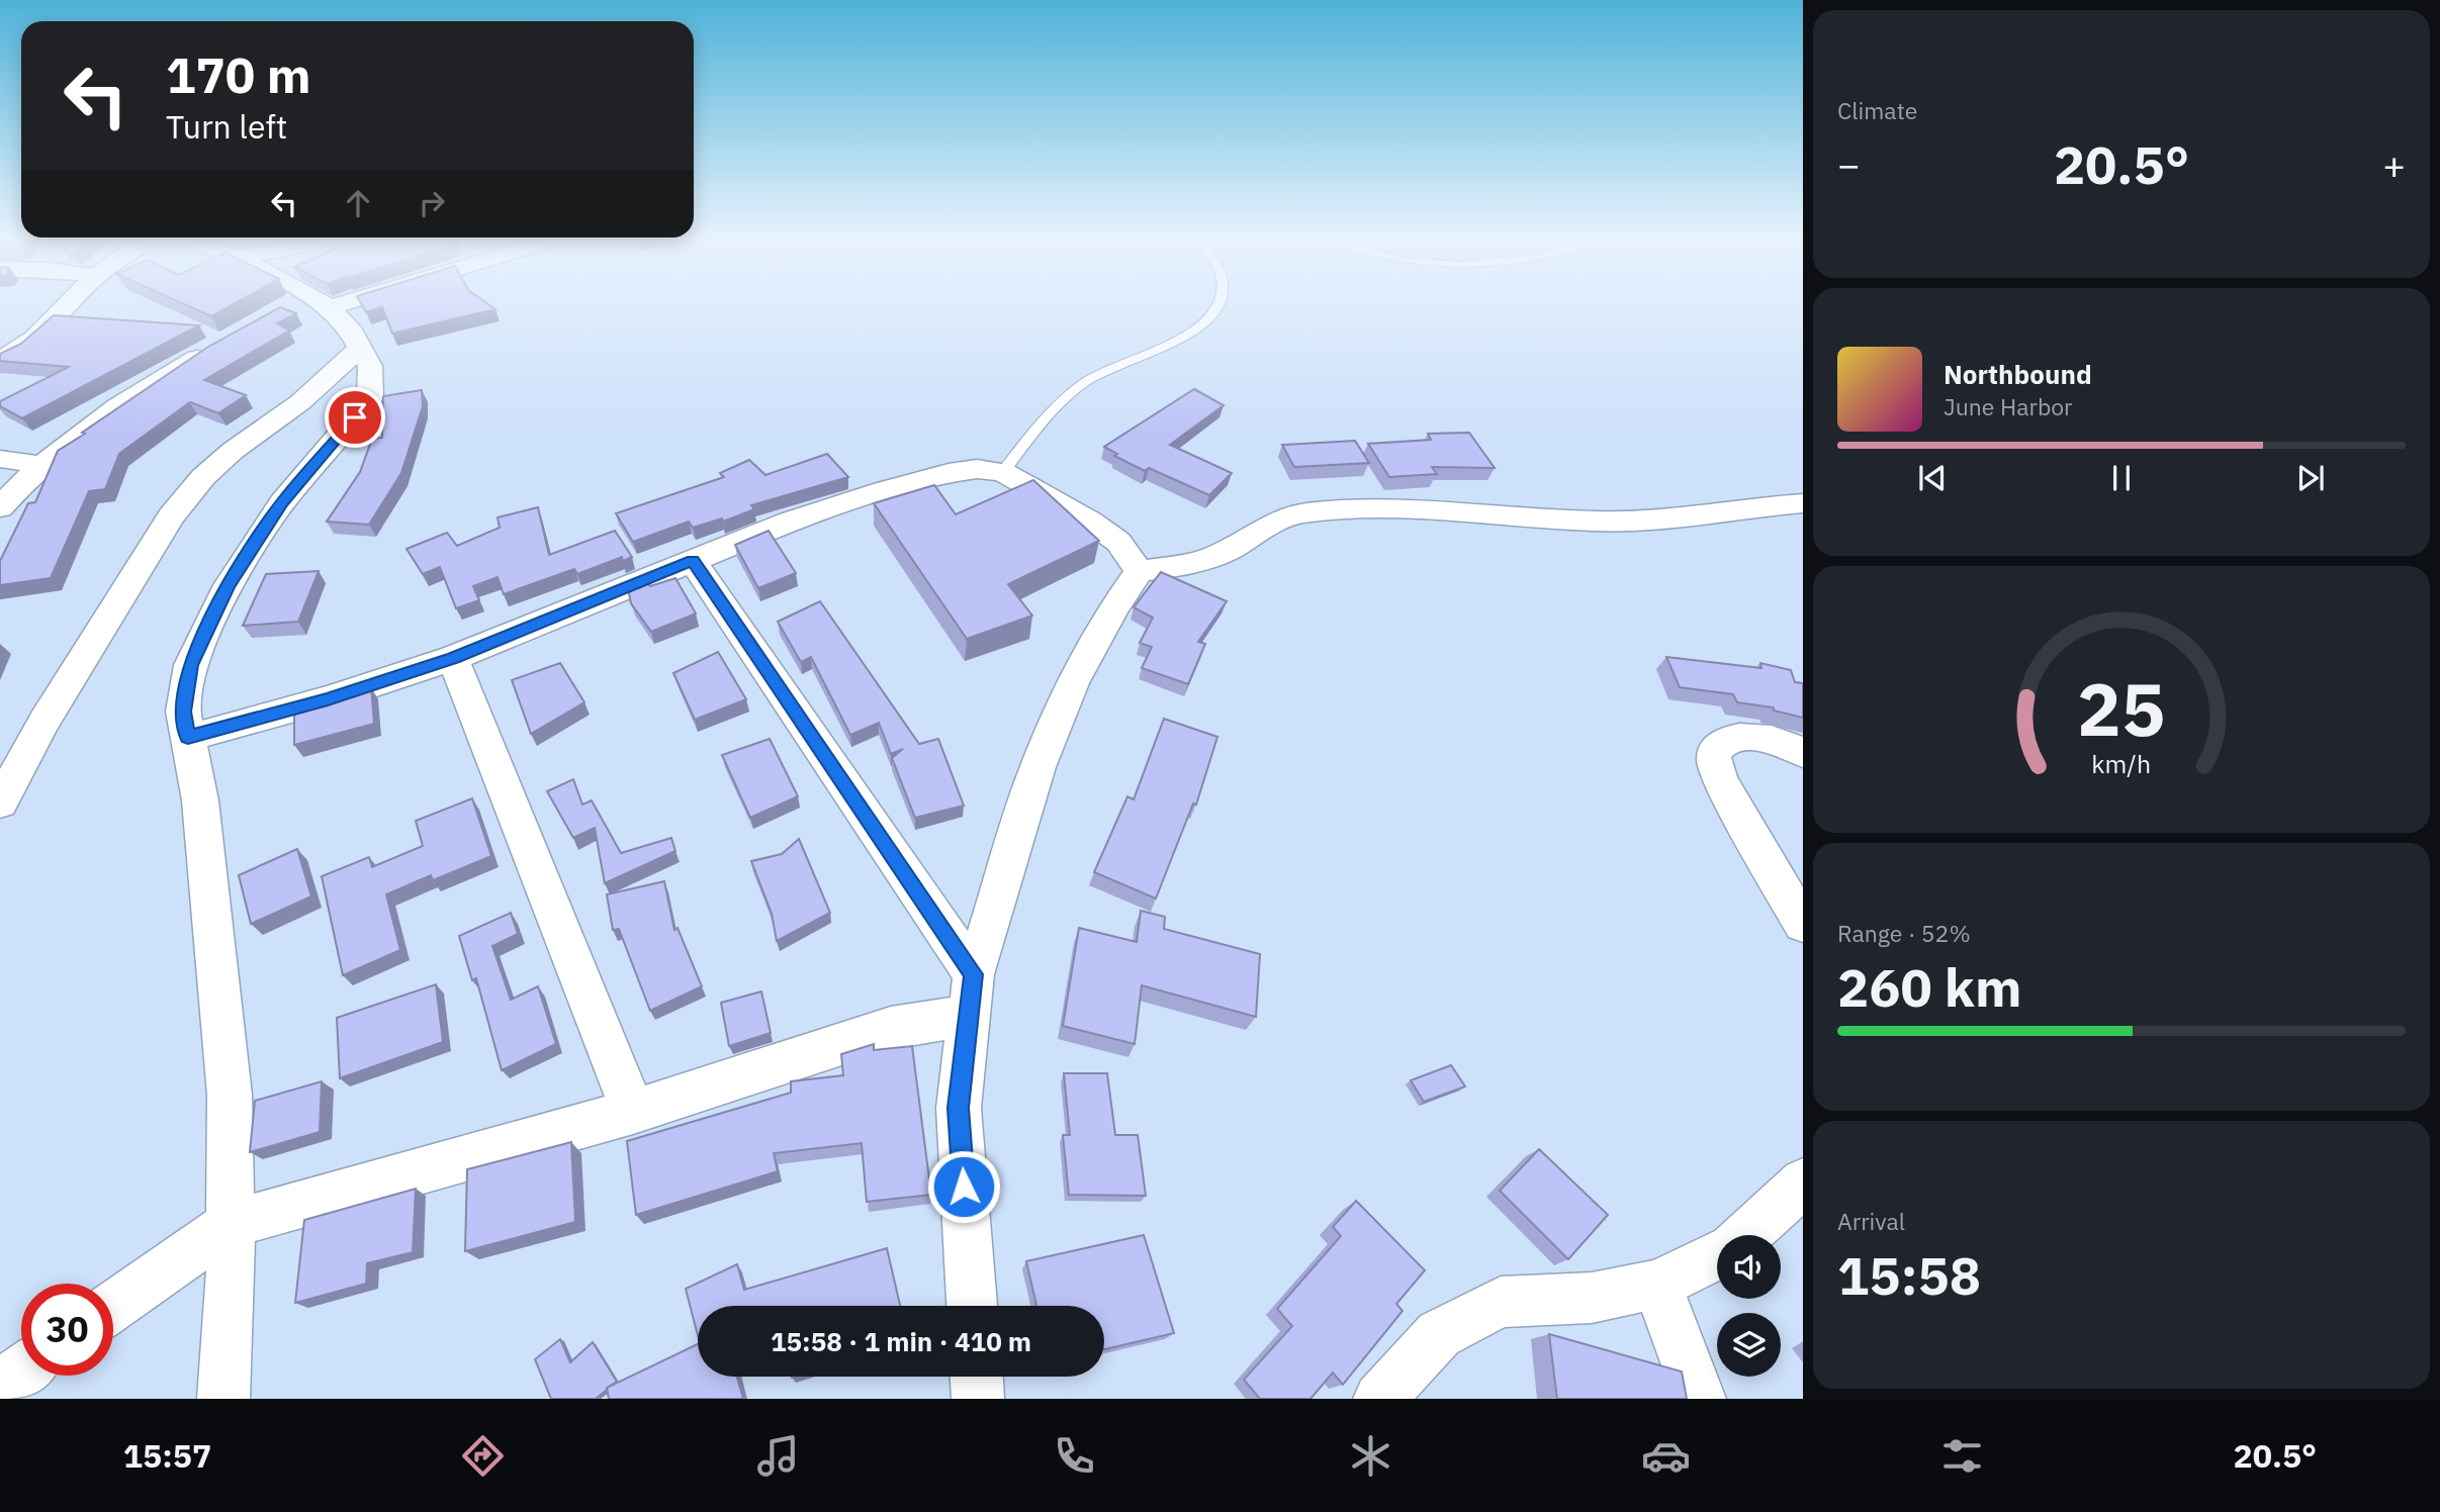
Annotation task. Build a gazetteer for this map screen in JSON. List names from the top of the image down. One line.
{"page":{"tile":["Climate",["Range · 52%","260 km"],["Arrival","15:58"]],"turn":["170 m","Turn left"],"heat":["−","20.5°","+"],"song":["Northbound","June Harbor"],"limit":"30","trip":"15:58 · 1 min · 410 m","tabs":["15:57","20.5°"],"gauge":["25","km/h"]}}
